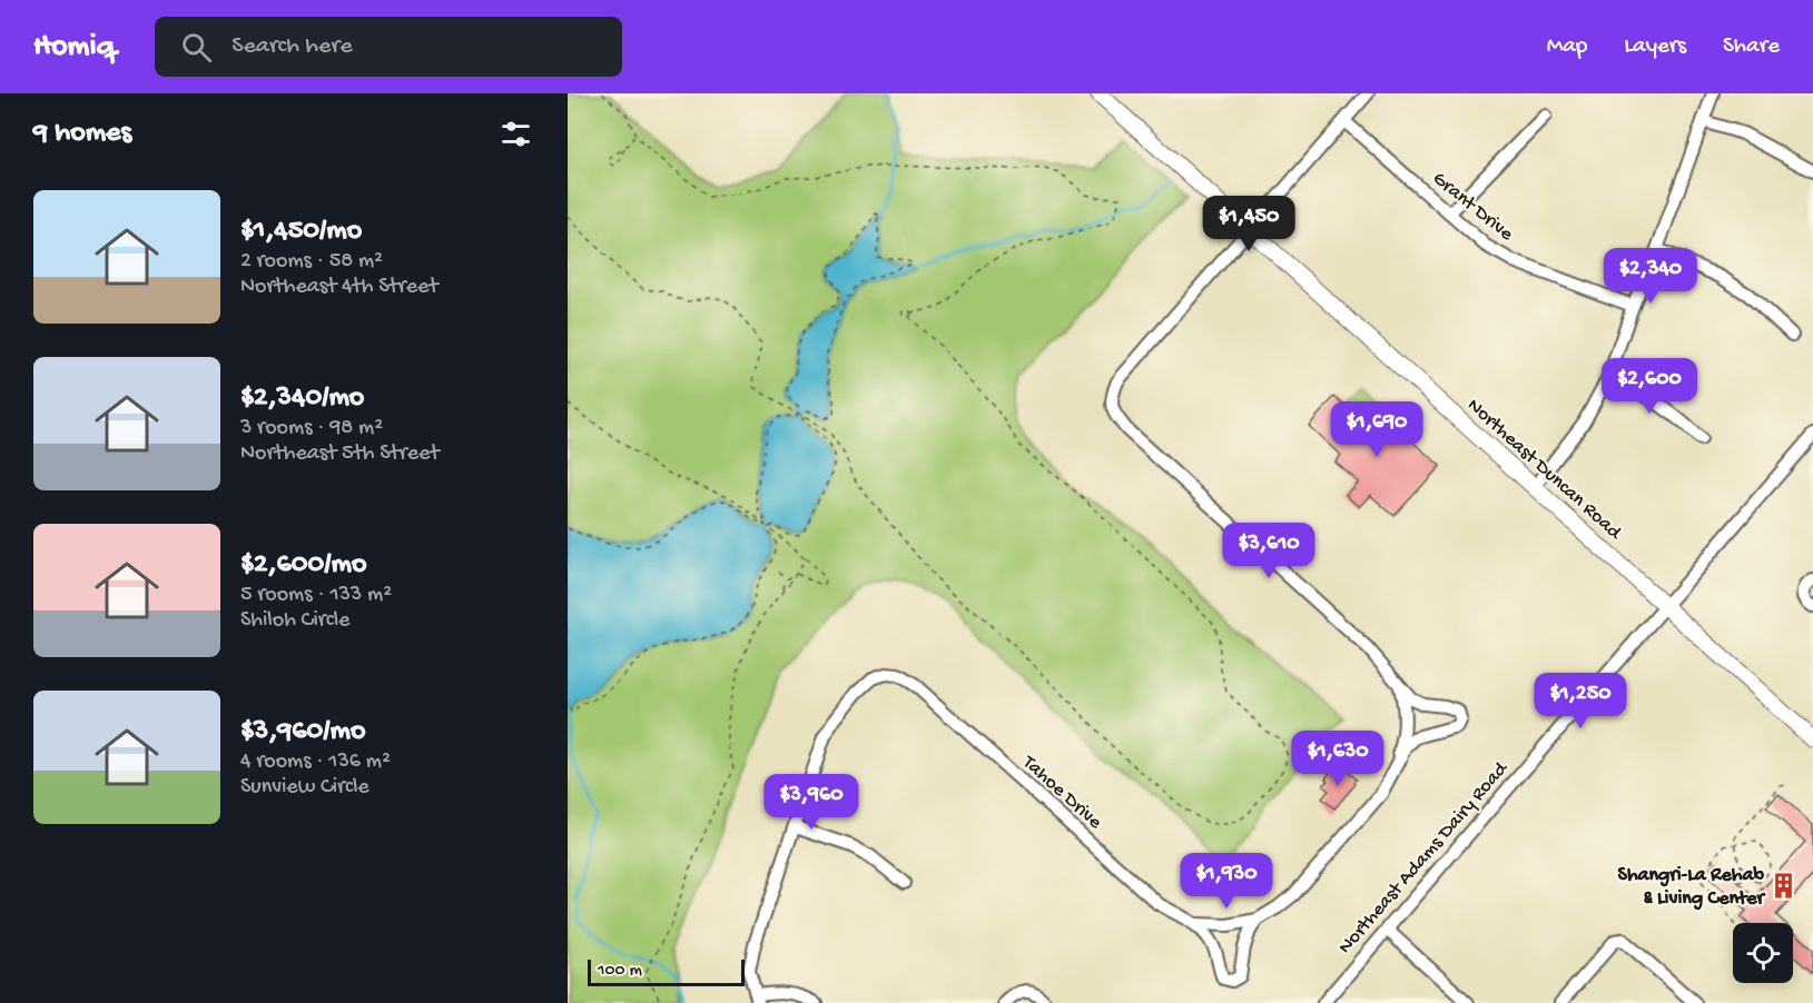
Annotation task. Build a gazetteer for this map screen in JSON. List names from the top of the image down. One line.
{"streets":{"street":["Grant Drive","Northeast Duncan Road","Tahoe Drive","Northeast Adams Dairy Road"]},"crossings":[["Northeast Duncan Road","Northeast Adams Dairy Road"]],"places":{"building":["Shangri-La Rehab & Living Center"]},"scale_bar":"100 m","page":{"header":"Homiq","search":"Search here","nav":["Map","Layers","Share"],"heading":"9 homes","list":[{"name":"$1,450/mo","note":"2 rooms · 58 m² · Northeast 4th Street"},{"name":"$2,340/mo","note":"3 rooms · 98 m² · Northeast 5th Street"},{"name":"$2,600/mo","note":"5 rooms · 133 m² · Shiloh Circle"},{"name":"$3,960/mo","note":"4 rooms · 136 m² · Sunview Circle"}],"price":["$1,450","$2,340","$2,600","$1,690","$3,610","$1,250","$1,630","$3,960","$1,930"],"scale":"100 m"}}
